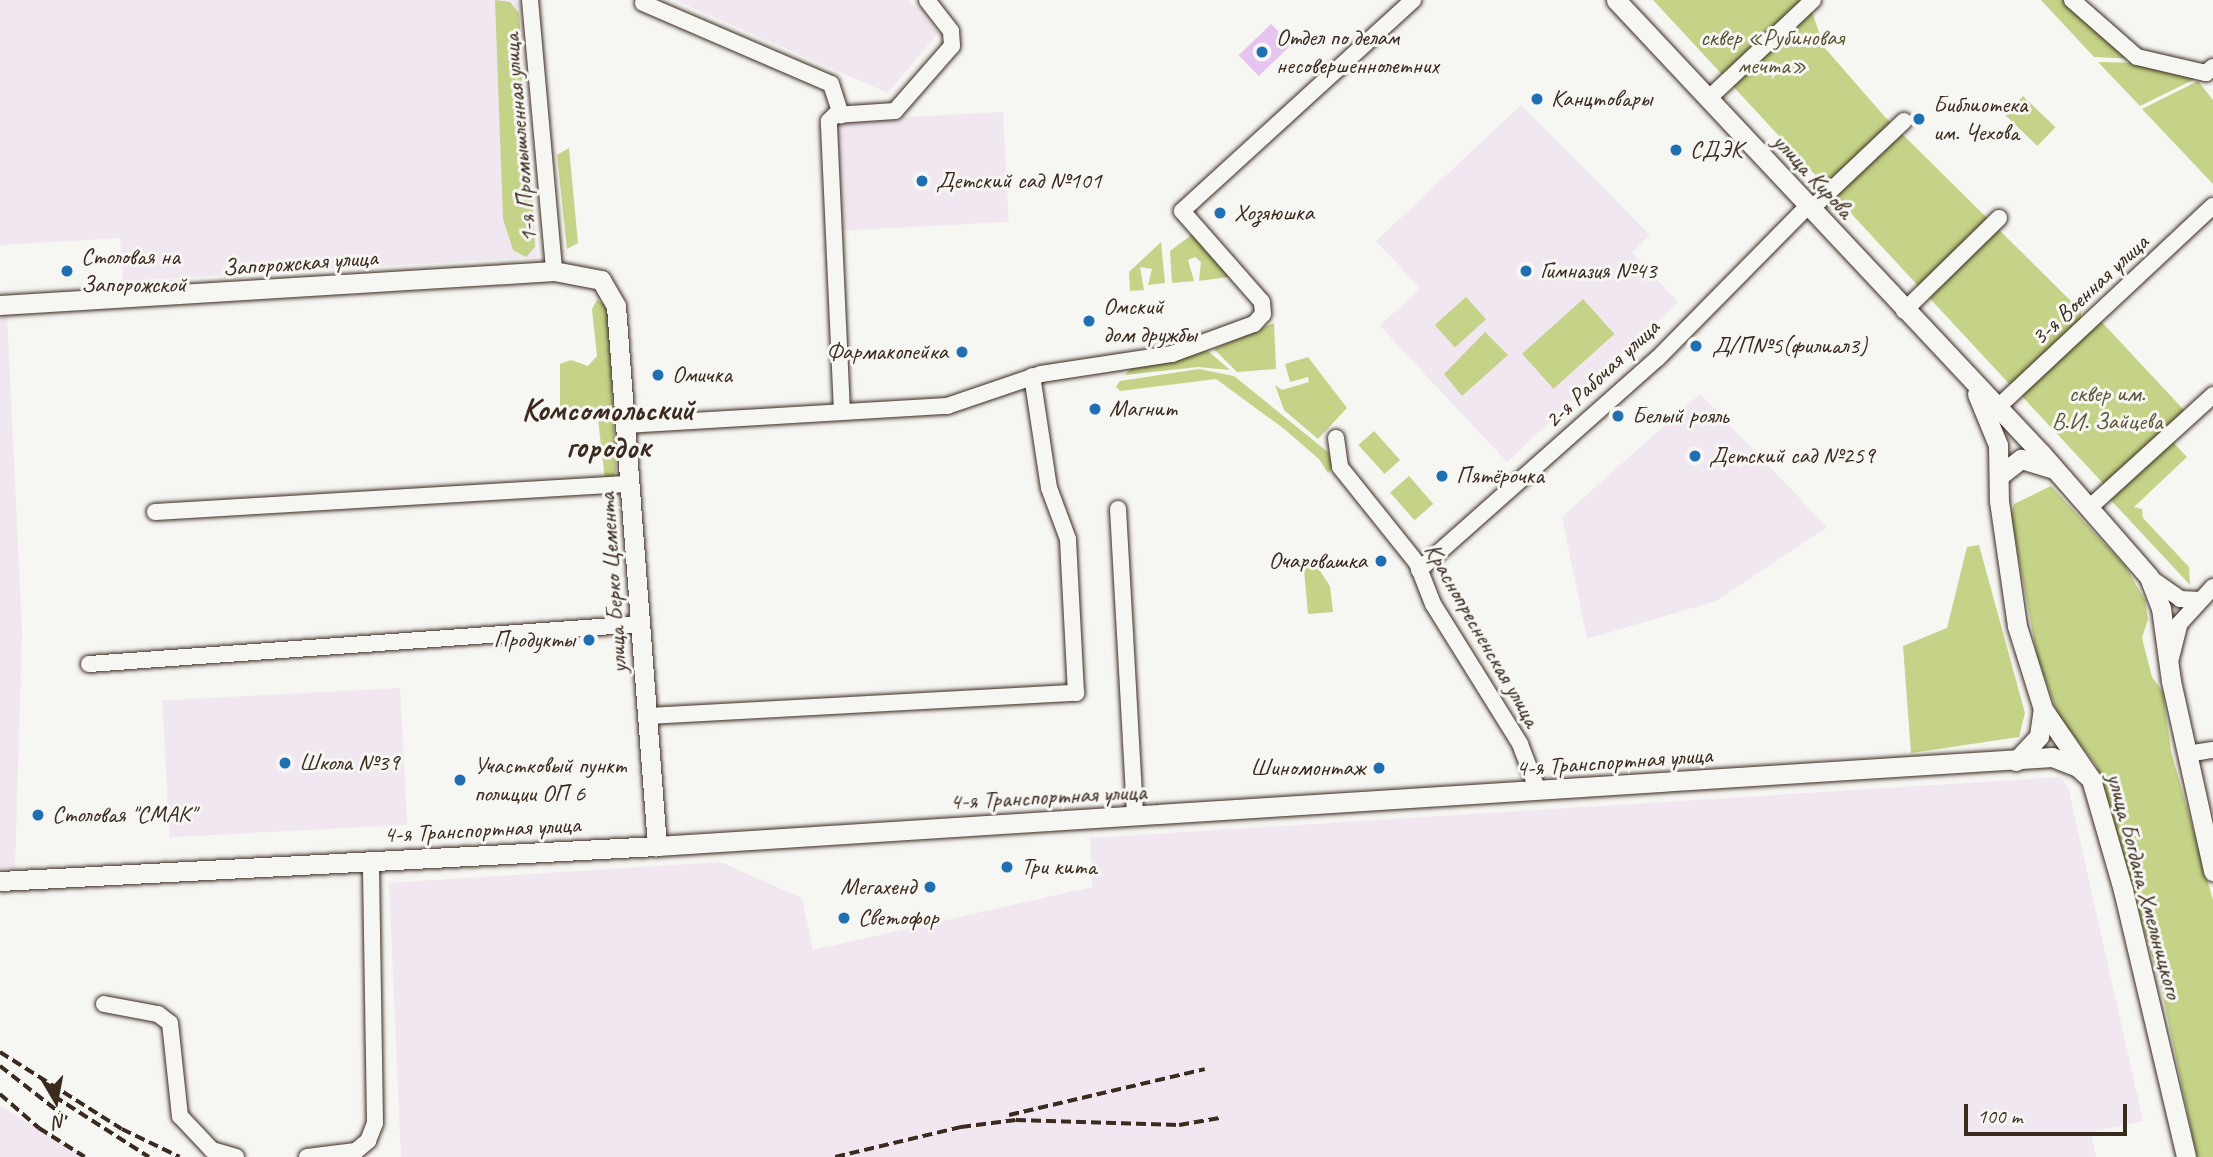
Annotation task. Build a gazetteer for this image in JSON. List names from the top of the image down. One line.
{"streets":{"main road":["улица Кирова","Запорожская улица","улица Берко Цемента","4-я Транспортная улица","улица Богдана Хмельницкого"],"street":["1-я Промышленная улица","3-я Военная улица","2-я Рабочая улица","Краснопресненская улица"]},"crossings":[["1-я Промышленная улица","Запорожская улица"],["улица Кирова","3-я Военная улица"],["улица Кирова","2-я Рабочая улица"],["улица Кирова","улица Богдана Хмельницкого"],["Запорожская улица","улица Берко Цемента"],["2-я Рабочая улица","Краснопресненская улица"],["улица Берко Цемента","4-я Транспортная улица"],["Краснопресненская улица","4-я Транспортная улица"],["4-я Транспортная улица","улица Богдана Хмельницкого"]],"districts":["Комсомольский городок"],"parks":["сквер «Рубиновая мечта»","сквер им. В.И. Зайцева"],"places":["Отдел по делам несовершеннолетних","Канцтовары","Библиотека им. Чехова","СДЭК","Детский сад №101","Хозяюшка","Столовая на Запорожской","Гимназия №43","Омский дом дружбы","Д/П№5(филиал3)","Фармакопейка","Омичка","Магнит","Белый рояль","Детский сад №259","Пятёрочка","Очаровашка","Продукты","Школа №39","Шиномонтаж","Участковый пункт полиции ОП 6","Столовая \"СМАК\"","Три кита","Мегахенд","Светофор"],"scale_bar":"100 m","north":"bottom"}
